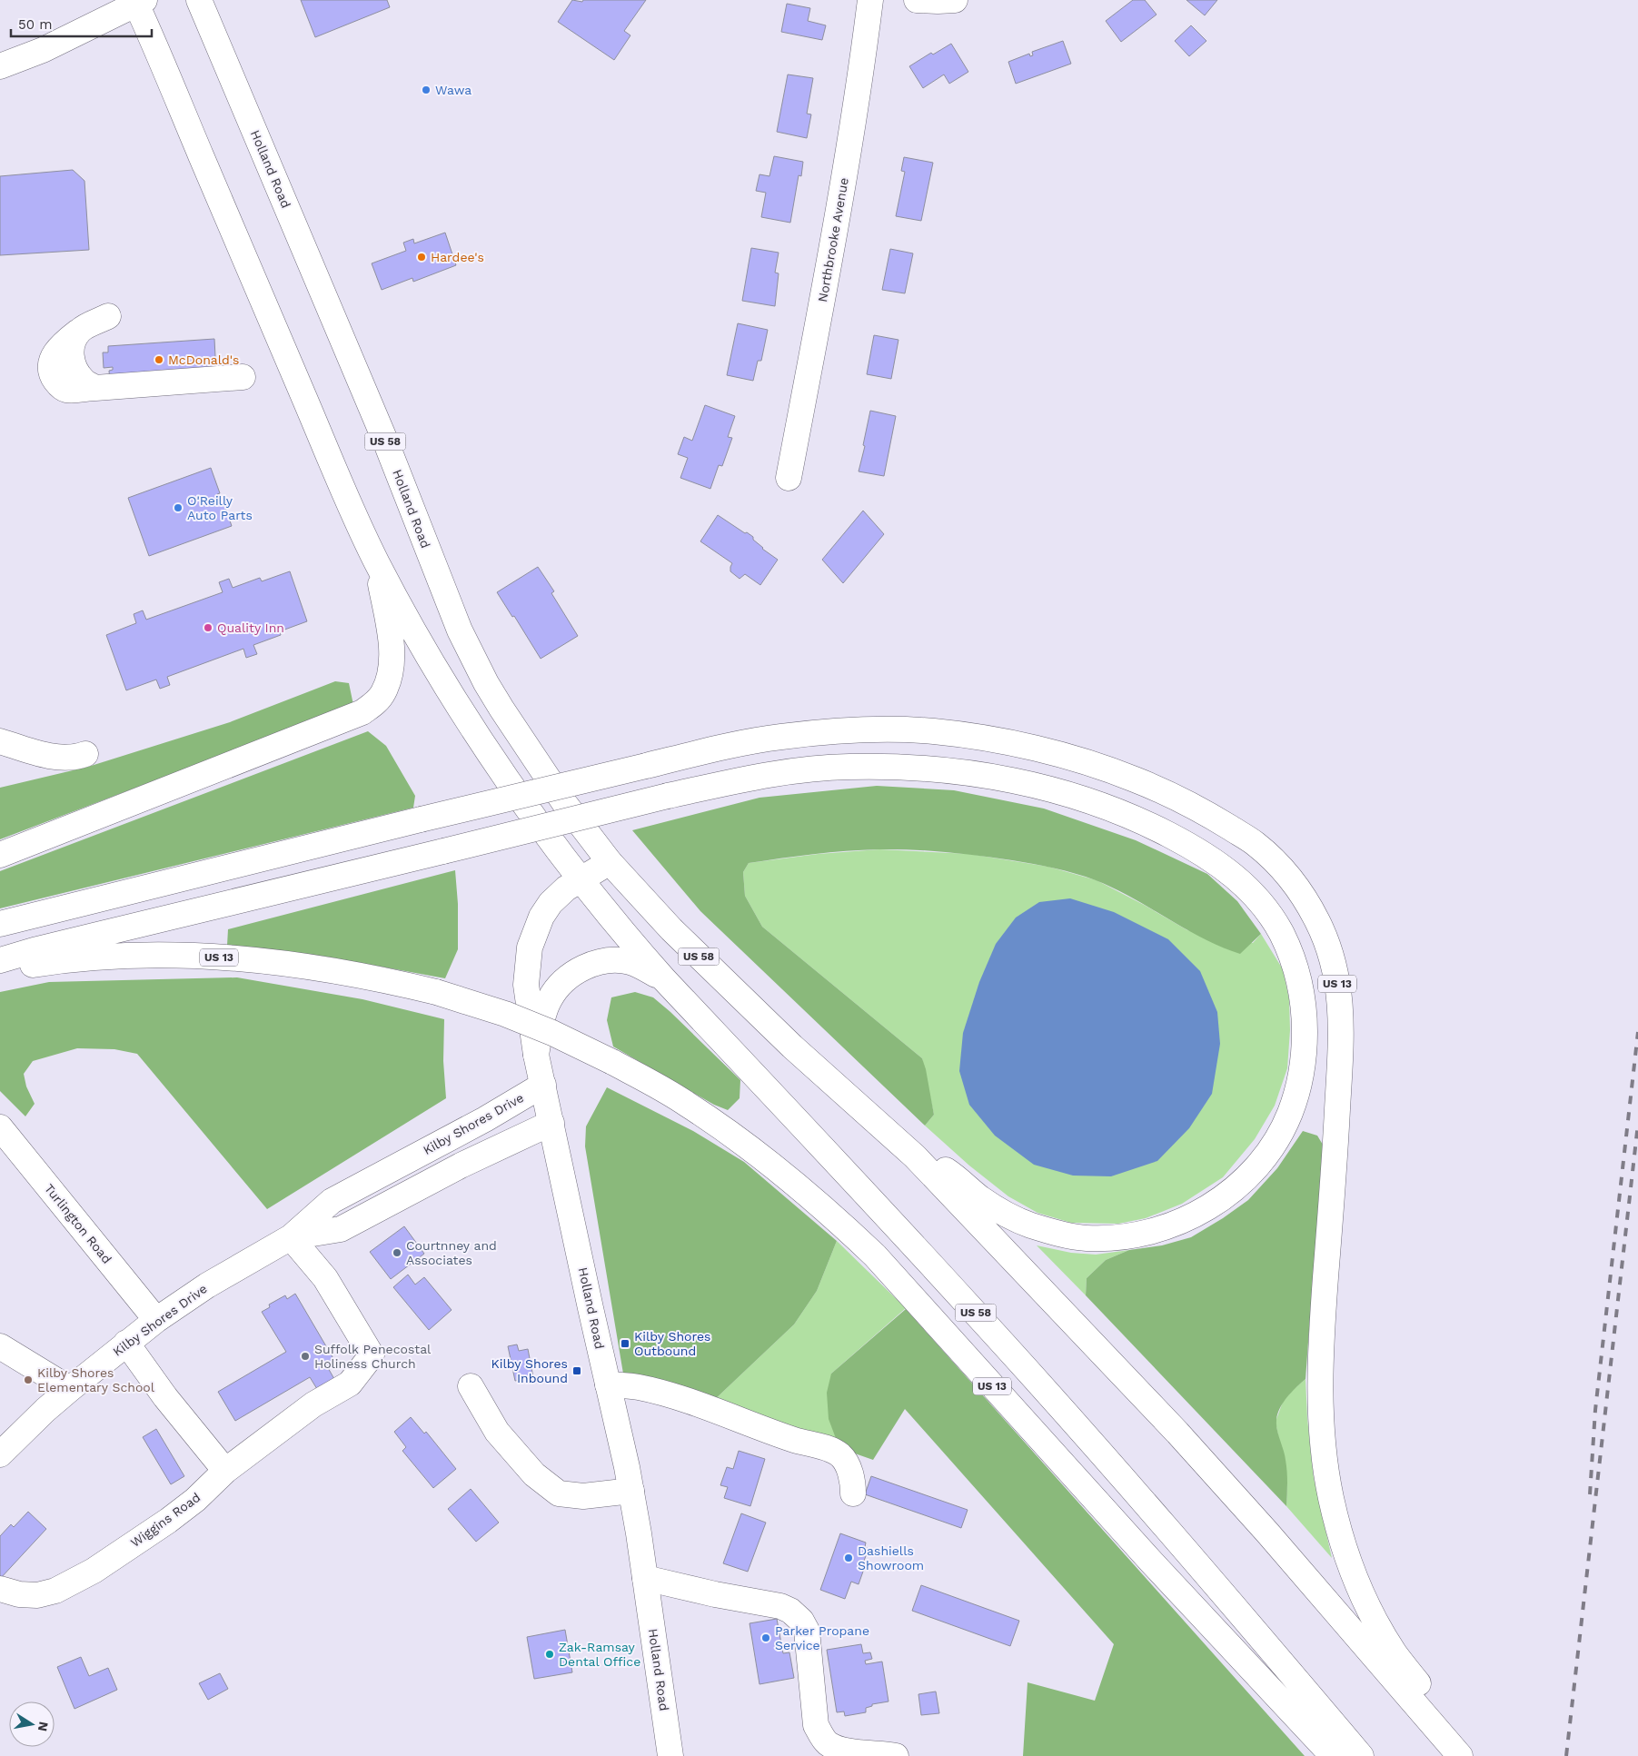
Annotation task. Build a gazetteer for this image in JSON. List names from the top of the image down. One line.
{"streets":{"main road":["Holland Road","Northbrooke Avenue","US 58","US 13","Kilby Shores Drive","Turlington Road","Wiggins Road"]},"crossings":[["Holland Road","US 58"],["Holland Road","Kilby Shores Drive"],["US 58","US 13"],["Kilby Shores Drive","Turlington Road"],["Kilby Shores Drive","Wiggins Road"]],"places":{"other":["Wawa","Hardee's","McDonald's","O'Reilly Auto Parts","Quality Inn","Courtnney and Associates","Suffolk Penecostal Holiness Church","Kilby Shores Elementary School","Dashiells Showroom","Parker Propane Service","Zak-Ramsay Dental Office"],"transit":["Kilby Shores Outbound","Kilby Shores Inbound"]},"scale_bar":"50 m","north":"right"}
